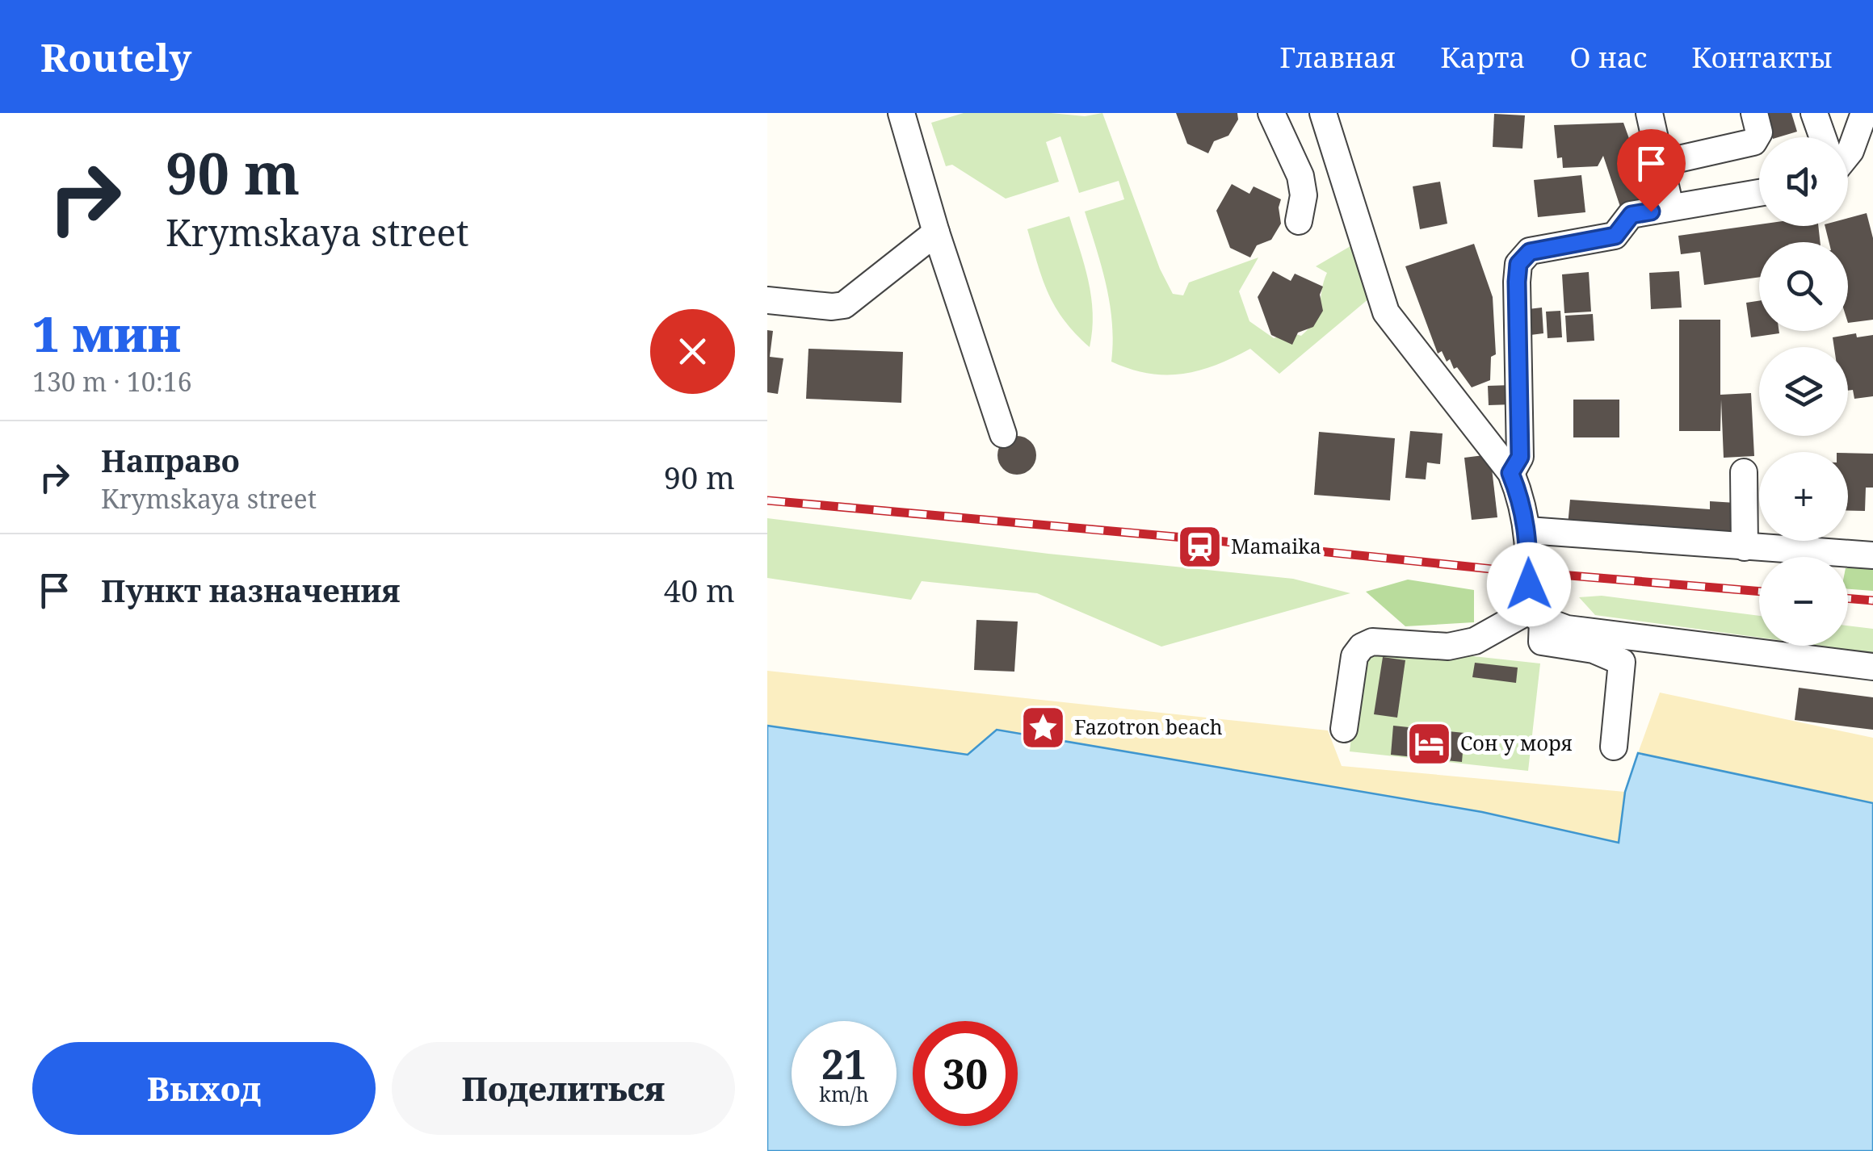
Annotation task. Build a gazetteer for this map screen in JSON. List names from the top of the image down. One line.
{"places":{"station":["Mamaika"],"place":["Fazotron beach"],"hotel":["Сон у моря"]},"page":{"header":"Routely","nav":["Главная","Карта","О нас","Контакты"],"turn":["90 m","Krymskaya street"],"map_buttons":["+","−"],"heading":["1 мин","130 m · 10:16"],"list":[{"name":"Направо","note":"Krymskaya street","value":"90 m"},{"name":"Пункт назначения","value":"40 m"}],"speed":"21 km/h","limit":"30","buttons":["Выход","Поделиться"]}}
